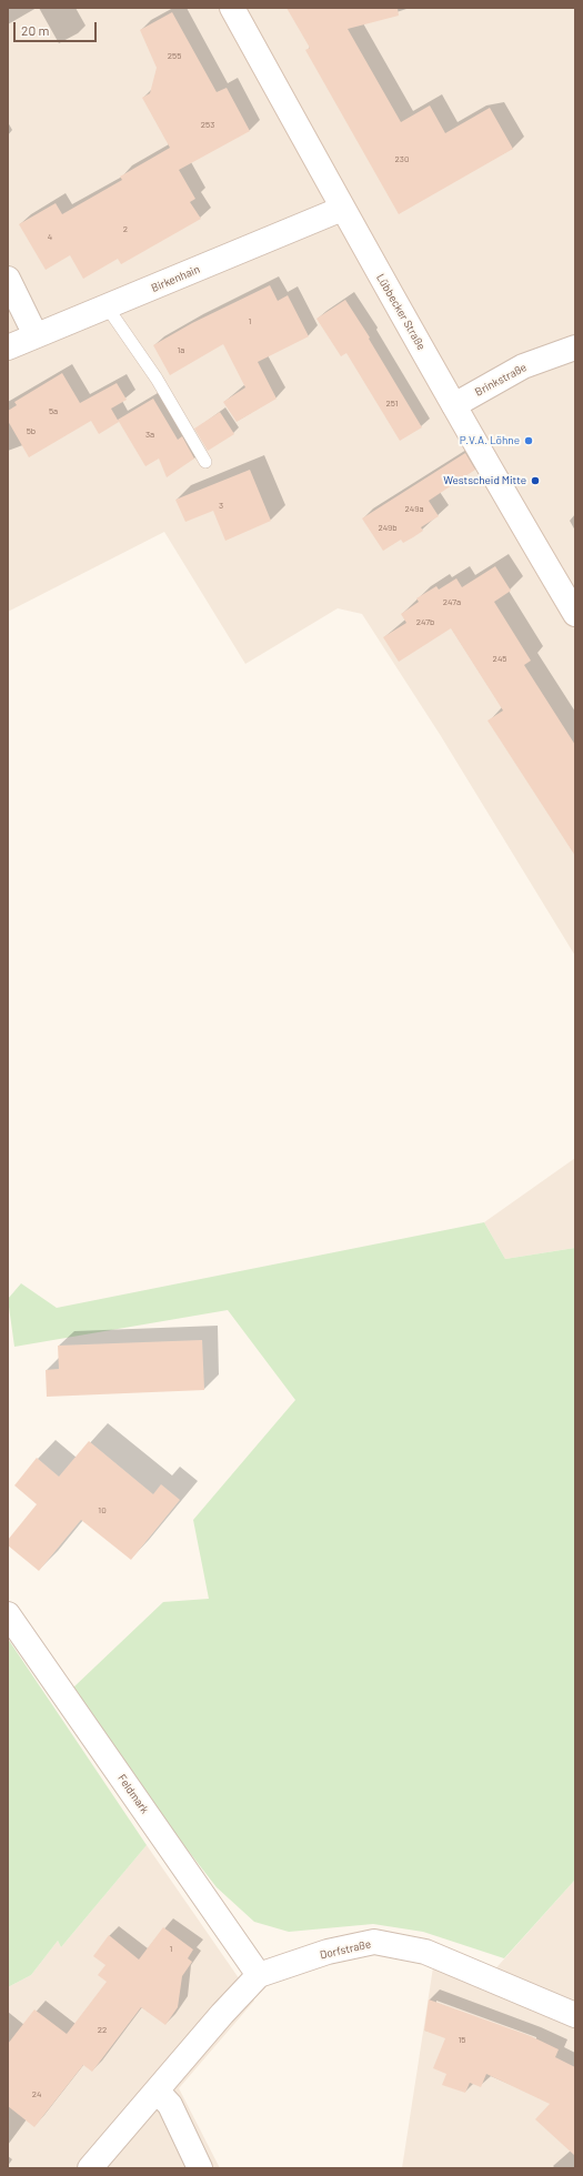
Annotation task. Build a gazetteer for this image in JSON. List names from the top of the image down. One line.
{"streets":{"street":["Birkenhain","Lübbecker Straße","Brinkstraße","Feldmark","Dorfstraße"]},"crossings":[["Birkenhain","Lübbecker Straße"],["Lübbecker Straße","Brinkstraße"],["Feldmark","Dorfstraße"]],"places":["P.V.A. Löhne","Westscheid Mitte"],"house_numbers":["255","253","230","2","4","1","1a","251","5a","5b","3a","3","249a","249b","247a","247b","245","10","1","22","15","24"],"scale_bar":"20 m"}
